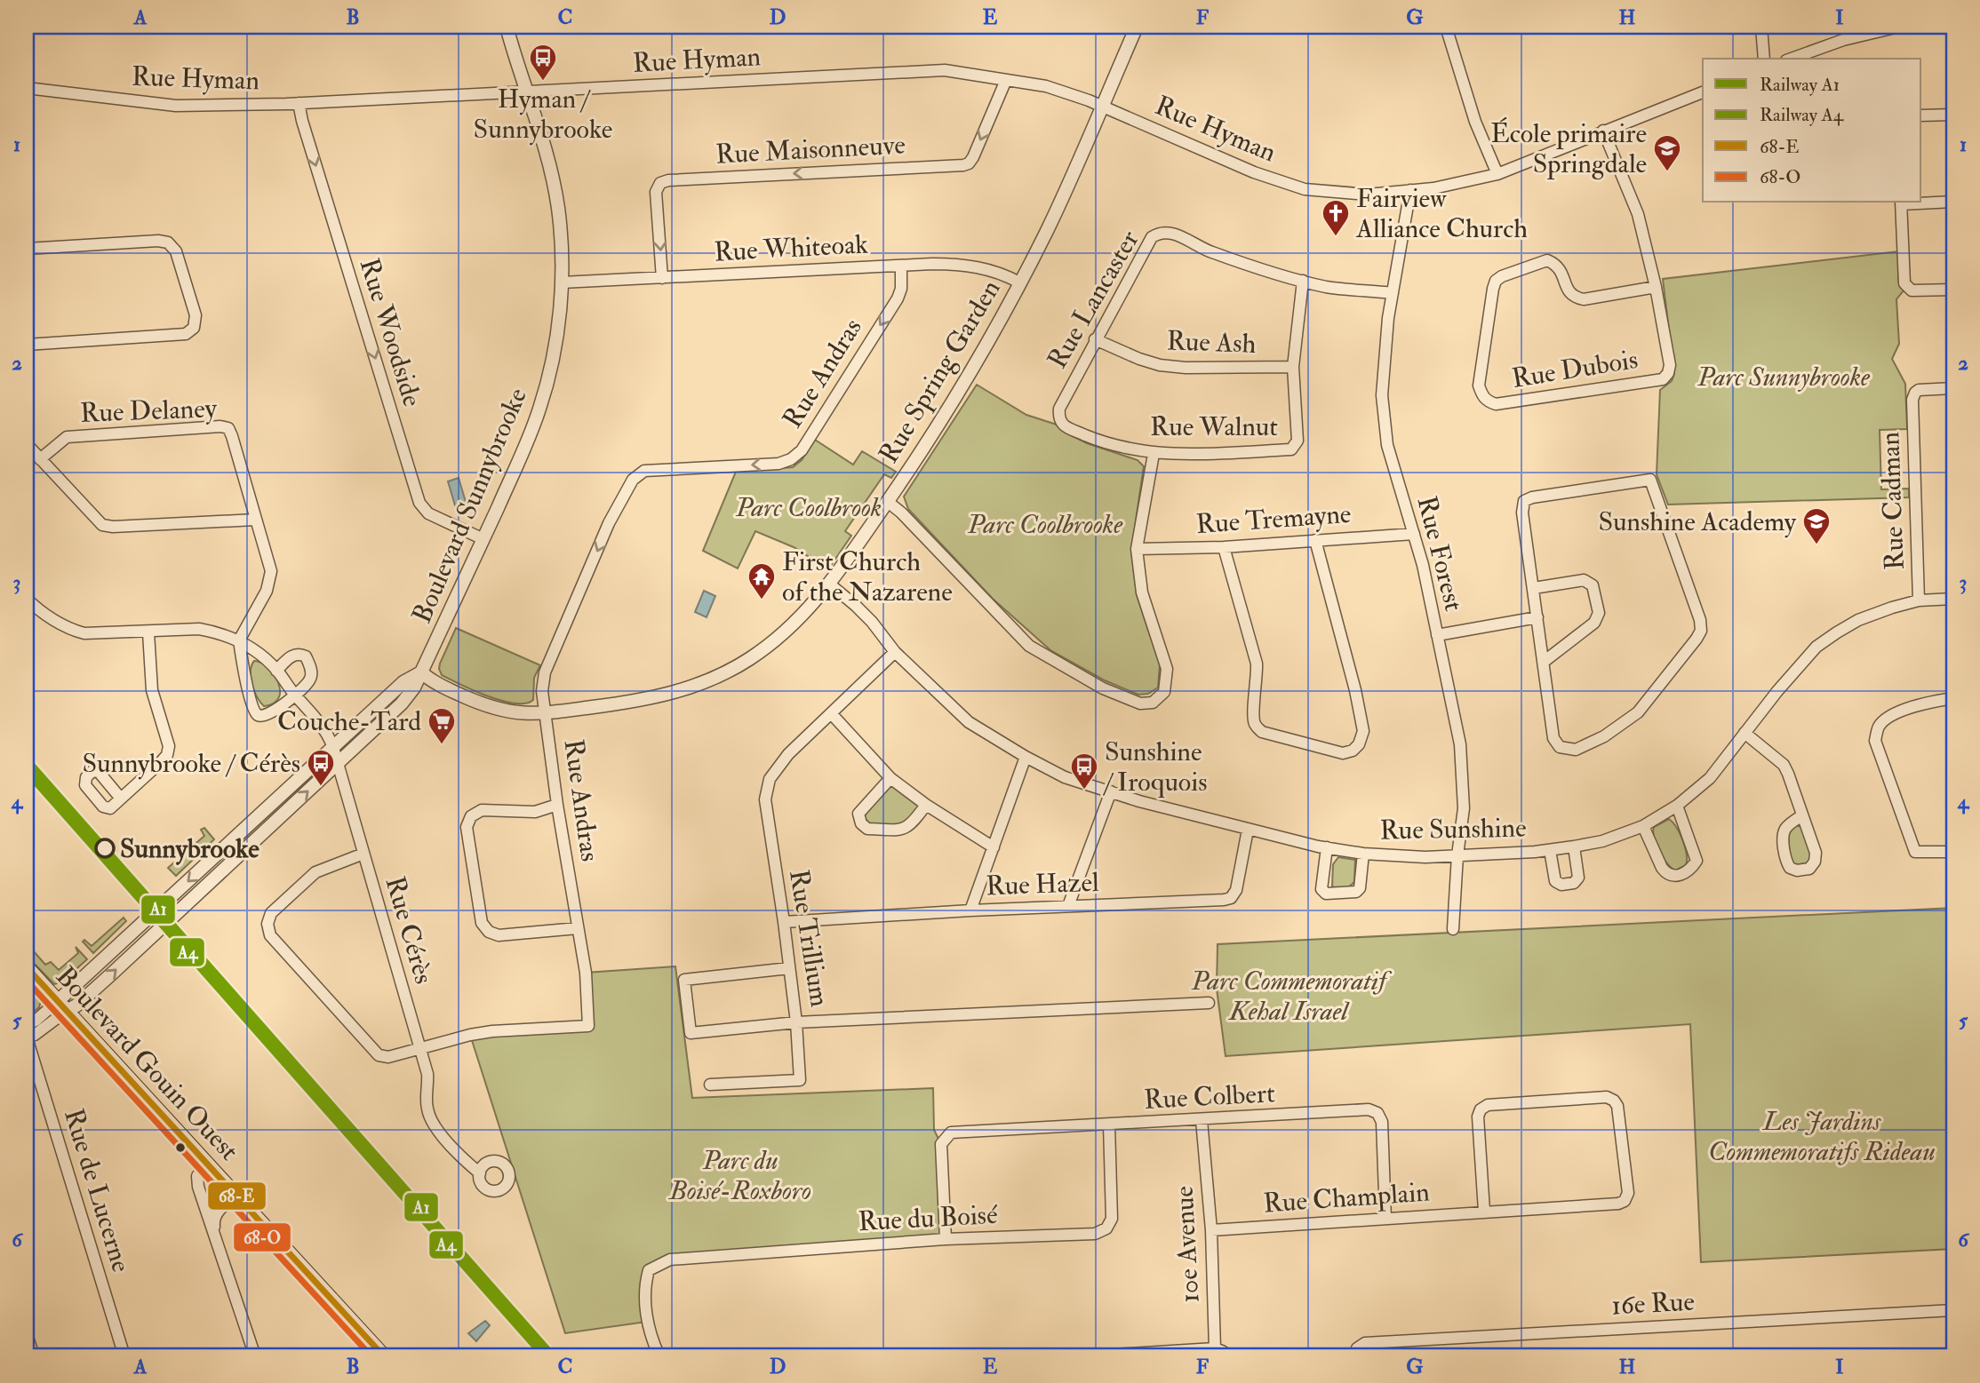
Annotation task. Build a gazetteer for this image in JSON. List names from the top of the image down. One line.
{"streets":{"main road":["Boulevard Gouin Ouest"],"street":["Rue Hyman","Rue Maisonneuve","Rue Whiteoak","Rue Lancaster","Rue Woodside","Rue Ash","Rue Dubois","Rue Spring Garden","Rue Andras","Rue Delaney","Rue Walnut","Rue Cadman","Boulevard Sunnybrooke","Rue Tremayne","Rue Forest","Rue Sunshine","Rue Hazel","Rue Cérès","Rue Trillium","Rue Colbert","Rue de Lucerne","Rue Champlain","Rue du Boisé","10e Avenue","16e Rue"]},"crossings":[["Rue Hyman","Rue Maisonneuve"],["Rue Hyman","Rue Woodside"],["Rue Hyman","Rue Dubois"],["Rue Hyman","Rue Spring Garden"],["Rue Hyman","Boulevard Sunnybrooke"],["Rue Hyman","Rue Forest"],["Rue Maisonneuve","Rue Whiteoak"],["Rue Whiteoak","Rue Spring Garden"],["Rue Whiteoak","Rue Andras"],["Rue Whiteoak","Boulevard Sunnybrooke"],["Rue Lancaster","Rue Ash"],["Rue Lancaster","Rue Walnut"],["Rue Lancaster","Rue Forest"],["Rue Woodside","Boulevard Sunnybrooke"],["Rue Ash","Rue Walnut"],["Rue Spring Garden","Rue Andras"],["Rue Spring Garden","Boulevard Sunnybrooke"],["Rue Spring Garden","Rue Sunshine"],["Rue Andras","Rue Cérès"],["Rue Delaney","Rue Cérès"],["Rue Cadman","Rue Sunshine"],["Boulevard Sunnybrooke","Rue Cérès"],["Boulevard Sunnybrooke","Boulevard Gouin Ouest"],["Boulevard Sunnybrooke","Rue de Lucerne"],["Rue Tremayne","Rue Forest"],["Rue Forest","Rue Sunshine"],["Rue Sunshine","Rue Hazel"],["Rue Sunshine","Rue Trillium"],["Rue Hazel","Rue Trillium"],["Rue Colbert","Rue Champlain"],["Rue Colbert","Rue du Boisé"],["Rue Colbert","10e Avenue"],["Rue Champlain","10e Avenue"]],"one_way":["Rue Woodside","Rue Andras"],"parks":["Parc Sunnybrooke","Parc Coolbrook","Parc Coolbrooke","Parc Commemoratif Kehal Israel","Les Jardins Commemoratifs Rideau","Parc du Boisé-Roxboro"],"places":{"bus stop":["Hyman / Sunnybrooke","Sunnybrooke / Cérès","Sunshine / Iroquois"],"school or university":["École primaire Springdale","Sunshine Academy"],"church":["Fairview Alliance Church"],"temple":["First Church of the Nazarene"],"supermarket":["Couche-Tard"],"other":["Sunnybrooke"]},"lines":["rail line A1","rail line A4","transit line 68-E","transit line 68-O"],"legend":["Railway A1","Railway A4","68-E","68-O"],"grid":{"columns":["A","B","C","D","E","F","G","H","I"],"rows":["1","2","3","4","5","6"]}}
